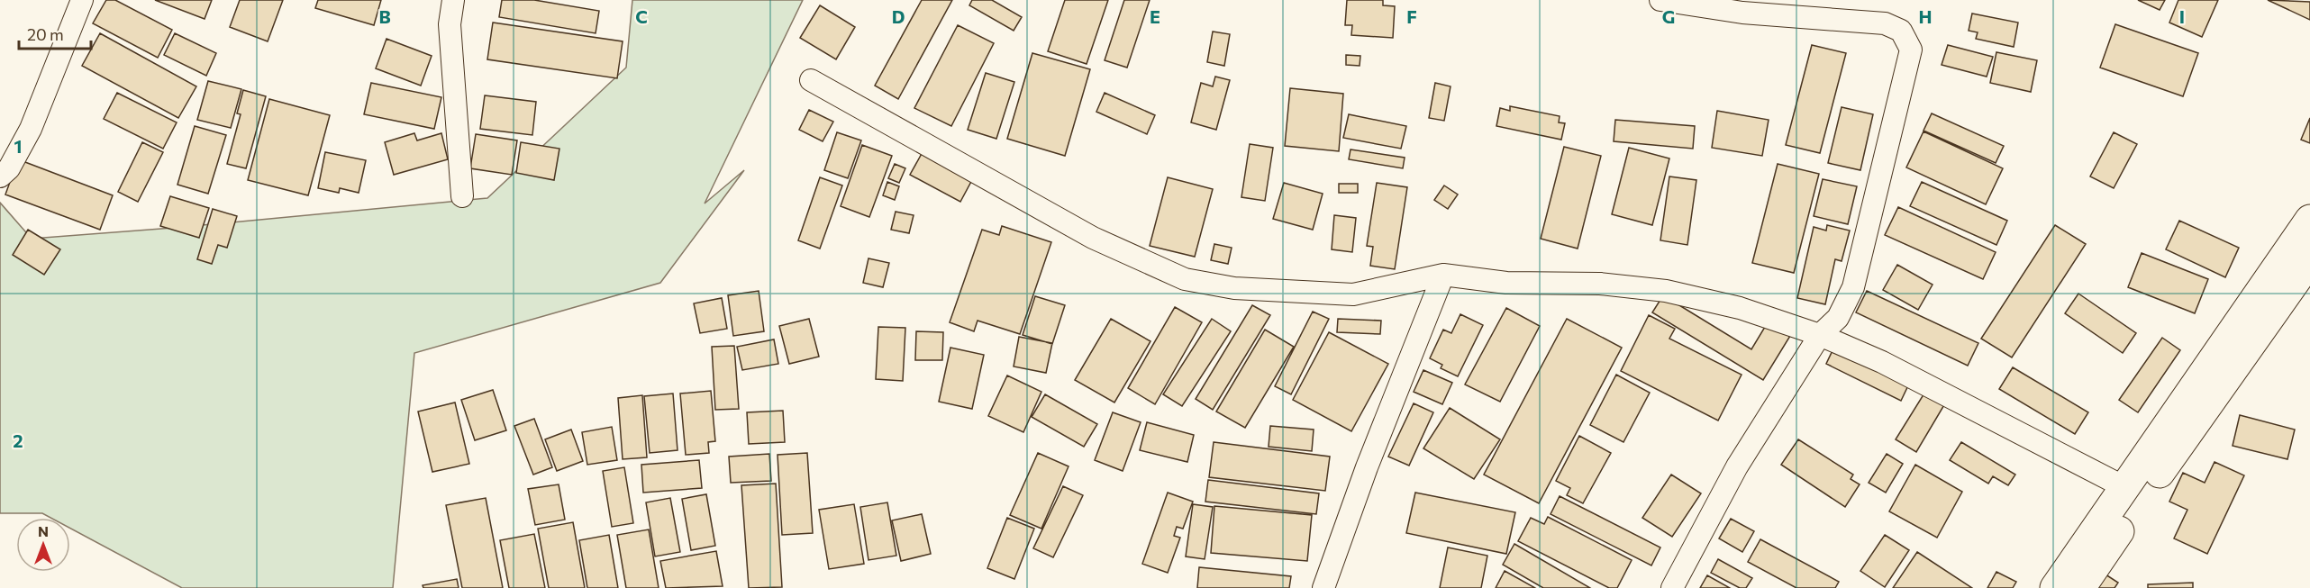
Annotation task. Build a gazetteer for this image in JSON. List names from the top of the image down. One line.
{"scale_bar":"20 m","north":"top","grid":{"columns":["B","C","D","E","F","G","H","I"],"rows":["1","2"]}}
